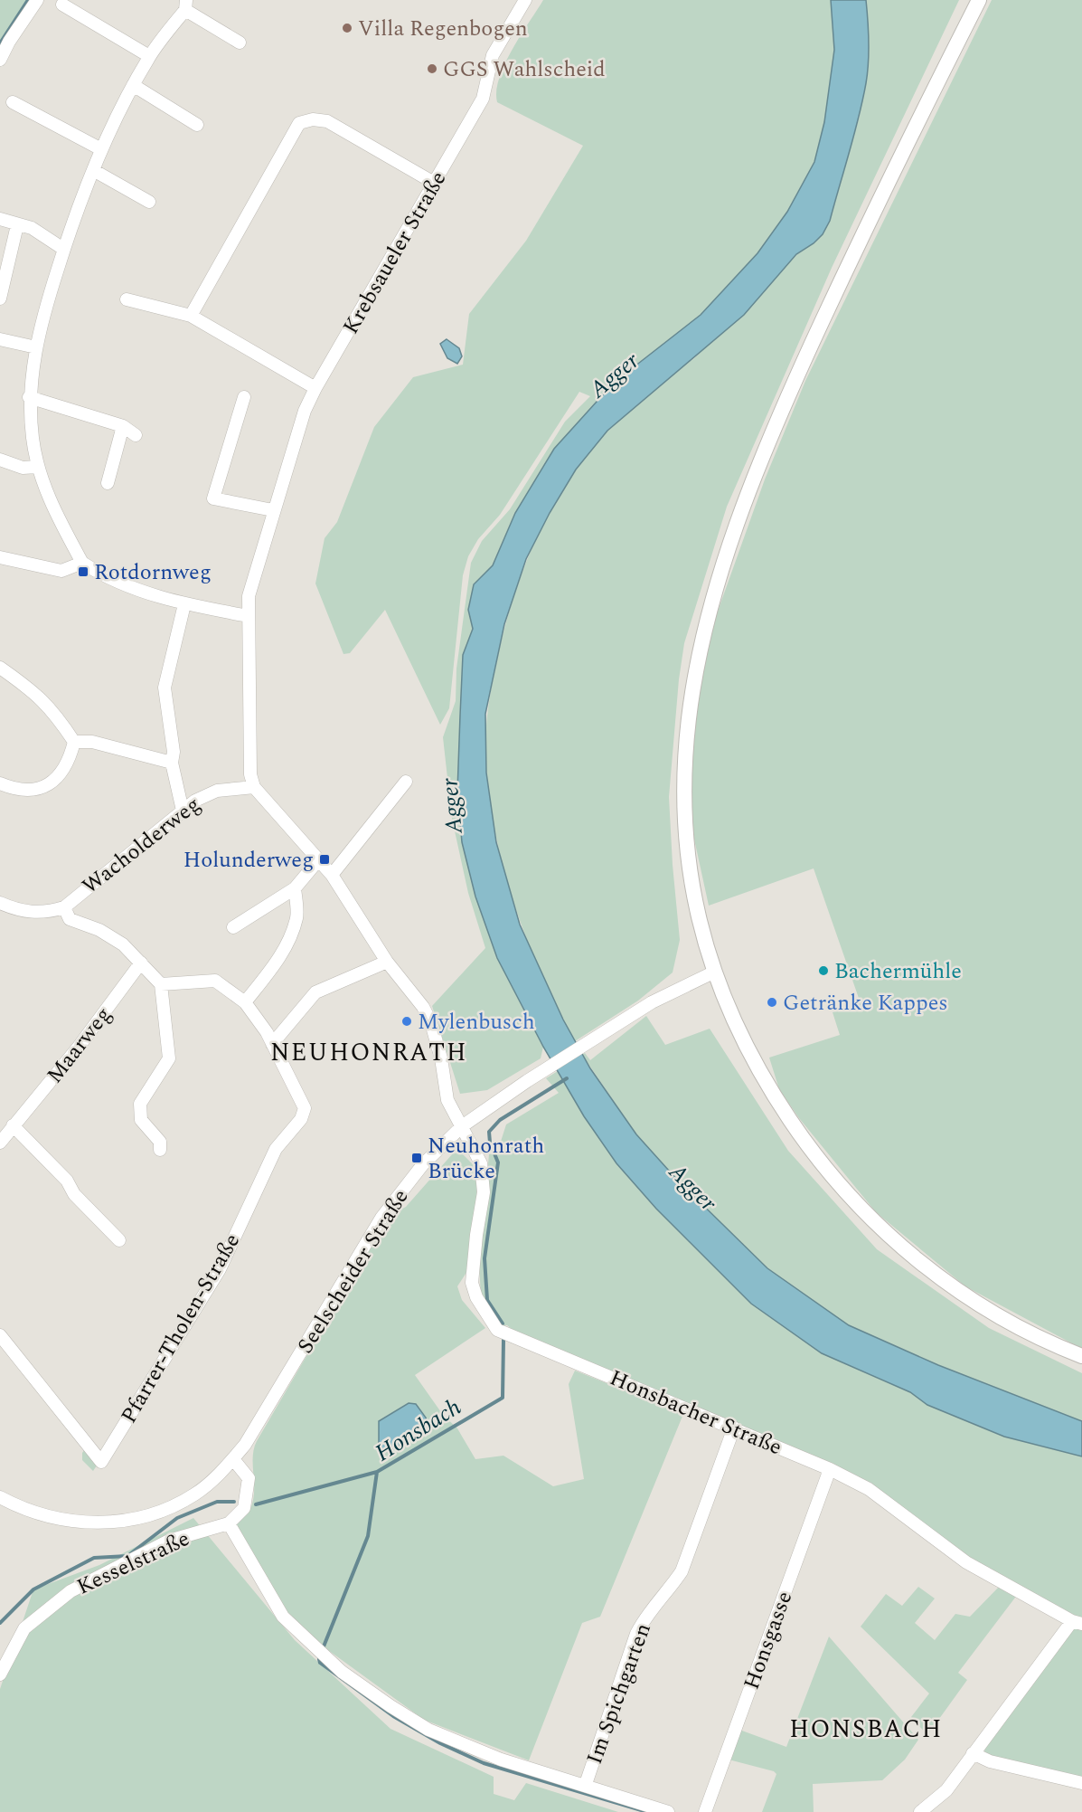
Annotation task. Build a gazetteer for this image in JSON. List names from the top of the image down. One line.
{"streets":{"street":["Krebsaueler Straße","Wacholderweg","Maarweg","Seelscheider Straße","Pfarrer-Tholen-Straße","Honsbacher Straße","Kesselstraße","Honsgasse","Im Spichgarten"]},"crossings":[["Krebsaueler Straße","Wacholderweg"],["Seelscheider Straße","Honsbacher Straße"],["Honsbacher Straße","Honsgasse"],["Honsbacher Straße","Im Spichgarten"]],"districts":["NEUHONRATH","HONSBACH"],"water":["Agger","Honsbach"],"places":{"other":["Villa Regenbogen","GGS Wahlscheid","Bachermühle","Getränke Kappes","Mylenbusch"],"transit":["Rotdornweg","Holunderweg","Neuhonrath Brücke"]}}
